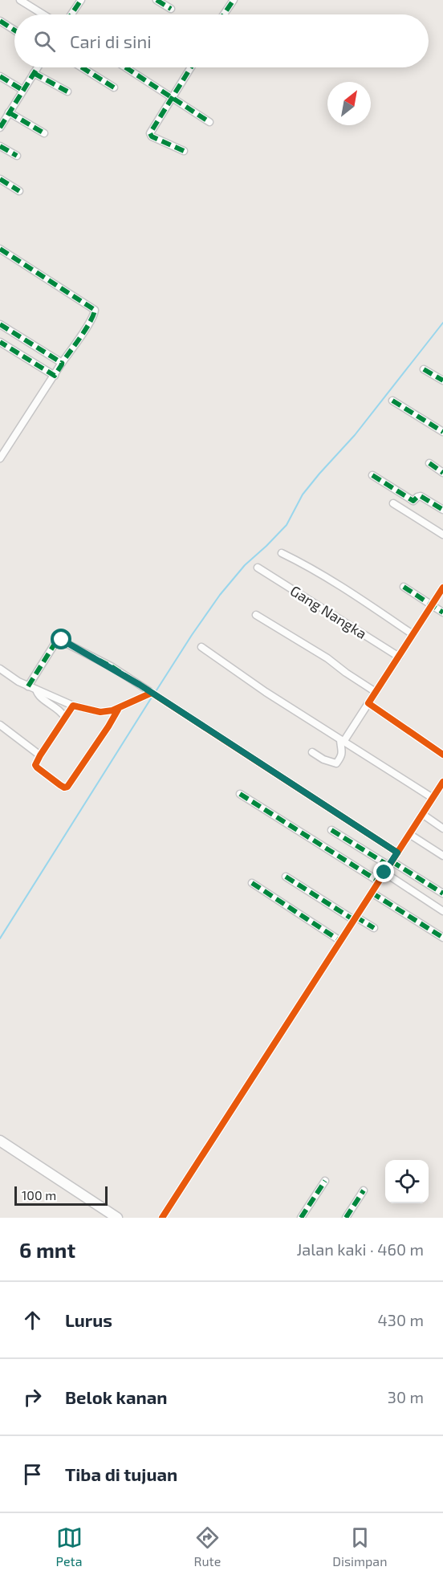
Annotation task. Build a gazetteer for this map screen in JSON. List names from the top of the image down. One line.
{"streets":{"street":["Gang Nangka"]},"scale_bar":"100 m","north":"top right","page":{"search":"Cari di sini","scale":"100 m","heading":["6 mnt","Jalan kaki · 460 m"],"list":[["Lurus","430 m"],["Belok kanan","30 m"],"Tiba di tujuan"],"nav":["Peta","Rute","Disimpan"]}}
